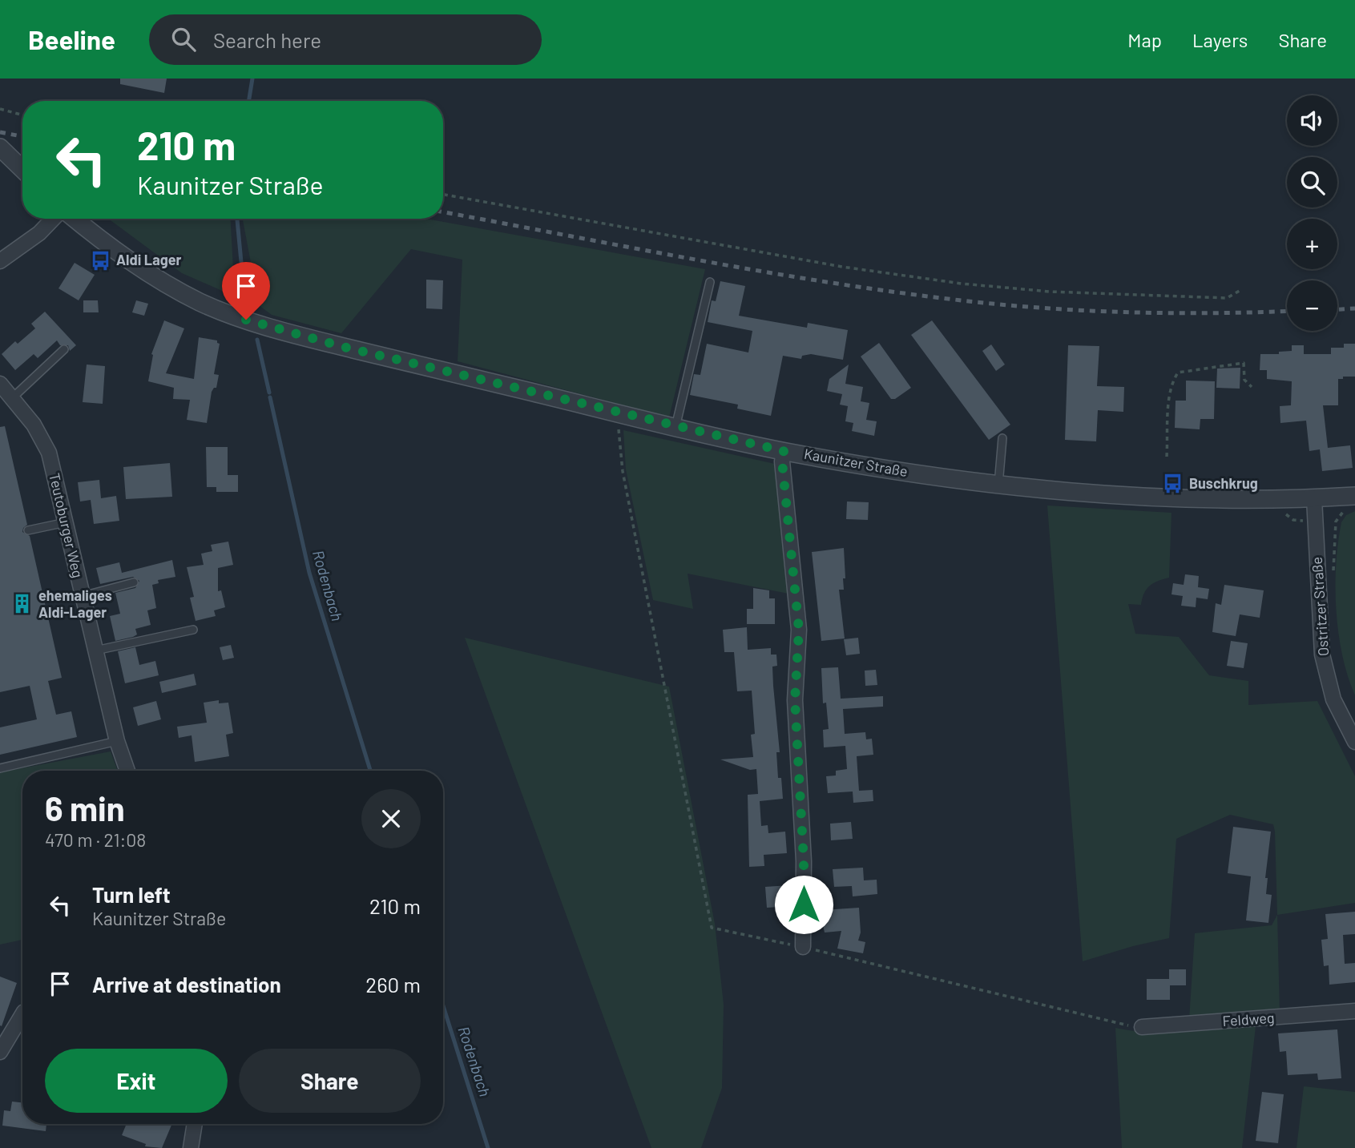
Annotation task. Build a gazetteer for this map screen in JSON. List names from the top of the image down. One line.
{"streets":{"street":["Kaunitzer Straße","Teutoburger Weg","Ostritzer Straße","Feldweg"]},"crossings":[["Kaunitzer Straße","Ostritzer Straße"]],"water":["Rodenbach"],"places":{"bus stop":["Aldi Lager","Buschkrug"],"building":["ehemaliges Aldi-Lager"]},"page":{"header":"Beeline","search":"Search here","nav":["Map","Layers","Share"],"map_buttons":["+","−"],"turn":["210 m","Kaunitzer Straße"],"heading":["6 min","470 m · 21:08"],"list":[{"name":"Turn left","note":"Kaunitzer Straße","value":"210 m"},{"name":"Arrive at destination","value":"260 m"}],"buttons":["Exit","Share"]}}
